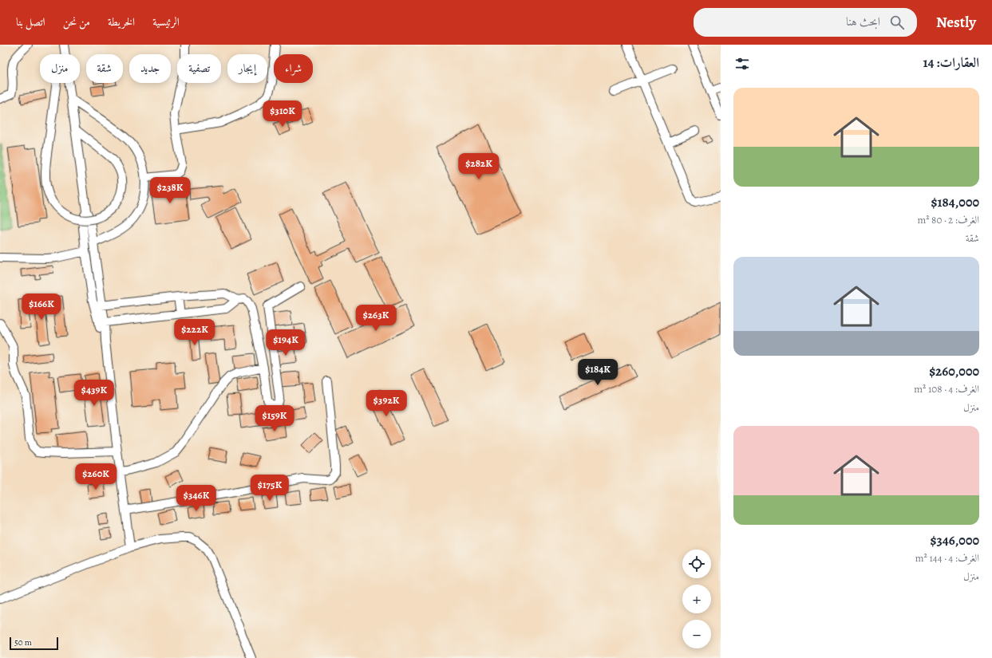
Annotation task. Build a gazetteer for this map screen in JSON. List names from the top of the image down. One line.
{"scale_bar":"50 m","page":{"header":"Nestly","search":"ابحث هنا","nav":["الرئيسية","الخريطة","من نحن","اتصل بنا"],"heading":"العقارات: 14","chip":["شراء","إيجار","تصفية","جديد","شقة","منزل"],"list":[{"name":"$184,000","note":"الغرف: 2 · 80 m² · شقة"},{"name":"$260,000","note":"الغرف: 4 · 108 m² · منزل"},{"name":"$346,000","note":"الغرف: 4 · 144 m² · منزل"}],"price":["$310K","$282K","$238K","$166K","$263K","$222K","$194K","$184K","$439K","$392K","$159K","$260K","$175K","$346K"],"map_buttons":["+","−"],"scale":"50 m"}}
